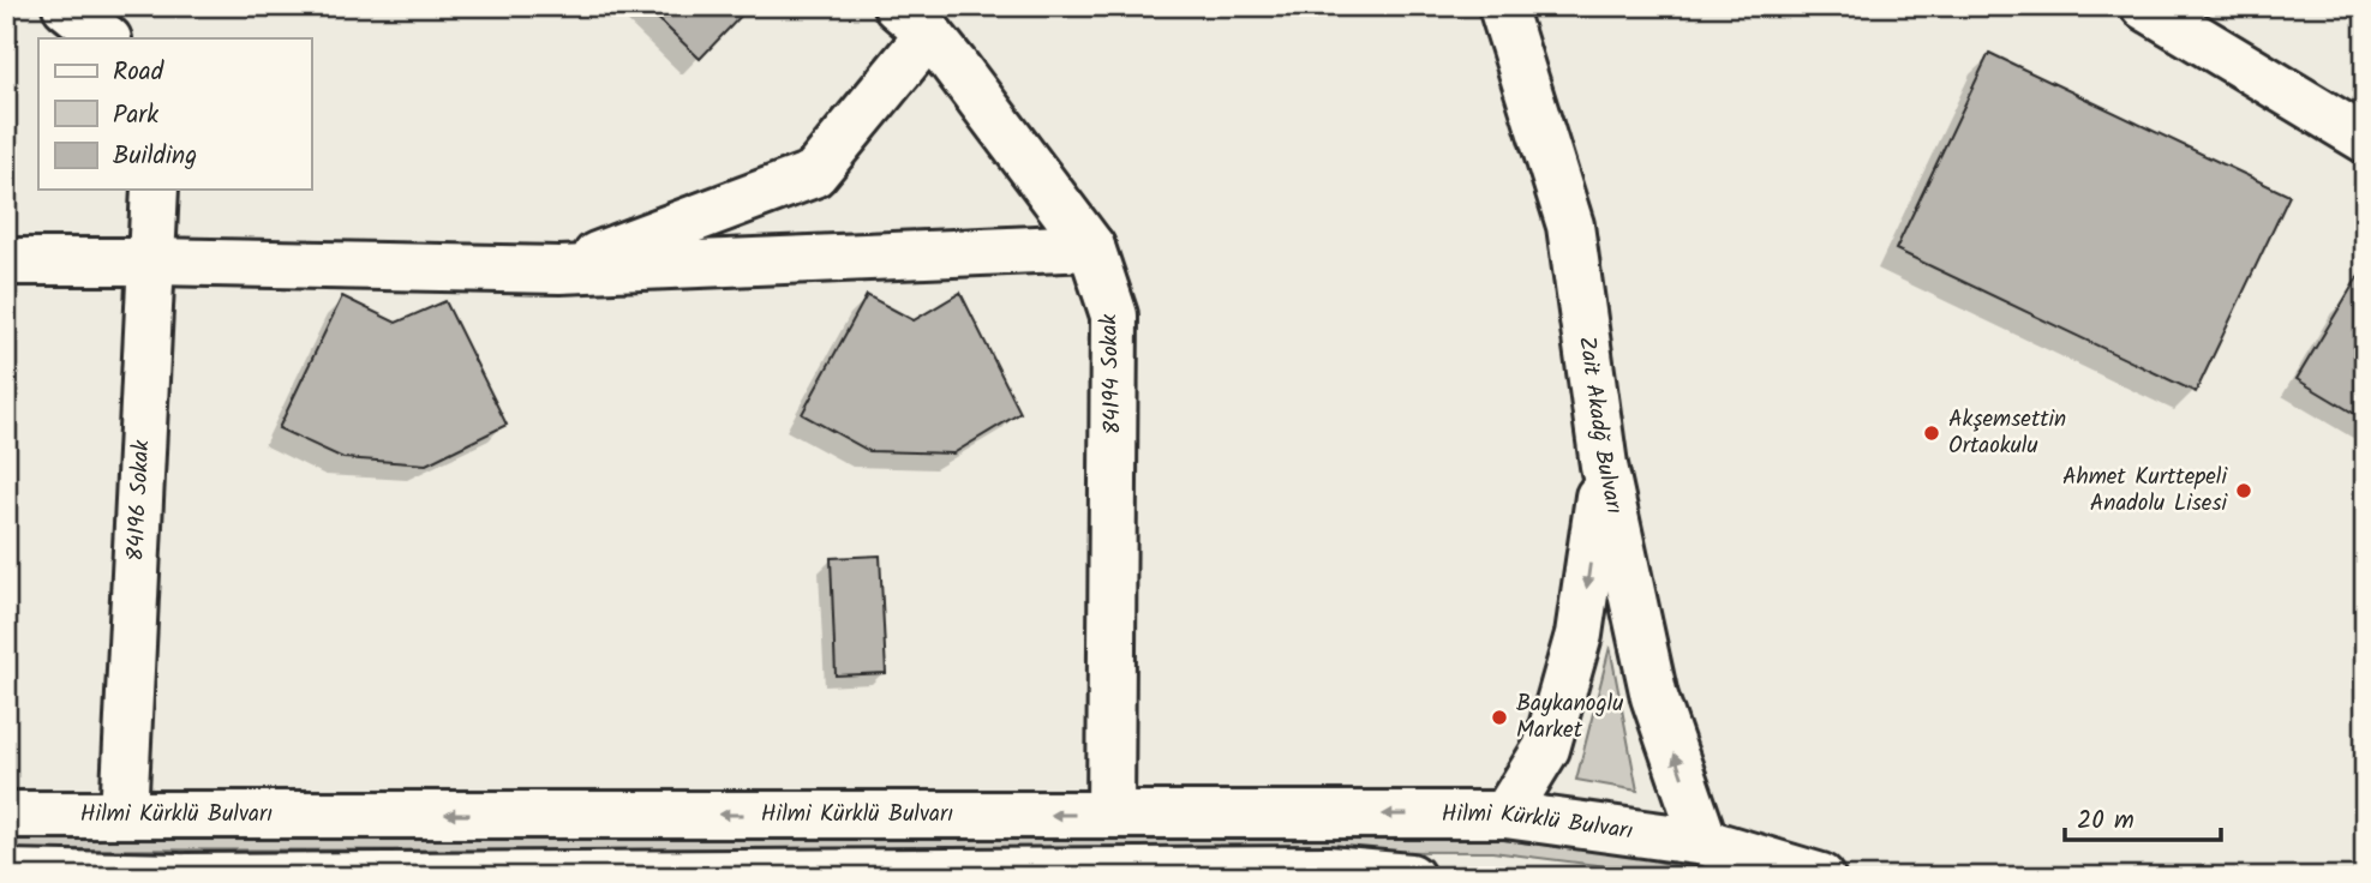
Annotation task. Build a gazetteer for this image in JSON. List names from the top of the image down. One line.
{"streets":{"street":["84194 Sokak","Zait Akadğ Bulvarı","84196 Sokak","Hilmi Kürklü Bulvarı"]},"crossings":[["84194 Sokak","Hilmi Kürklü Bulvarı"],["Zait Akadğ Bulvarı","Hilmi Kürklü Bulvarı"],["84196 Sokak","Hilmi Kürklü Bulvarı"]],"one_way":["Zait Akadğ Bulvarı"],"places":["Akşemsettin Ortaokulu","Ahmet Kurttepeli Anadolu Lisesi","Baykanoglu Market"],"legend":["Road","Park","Building"],"scale_bar":"20 m"}
